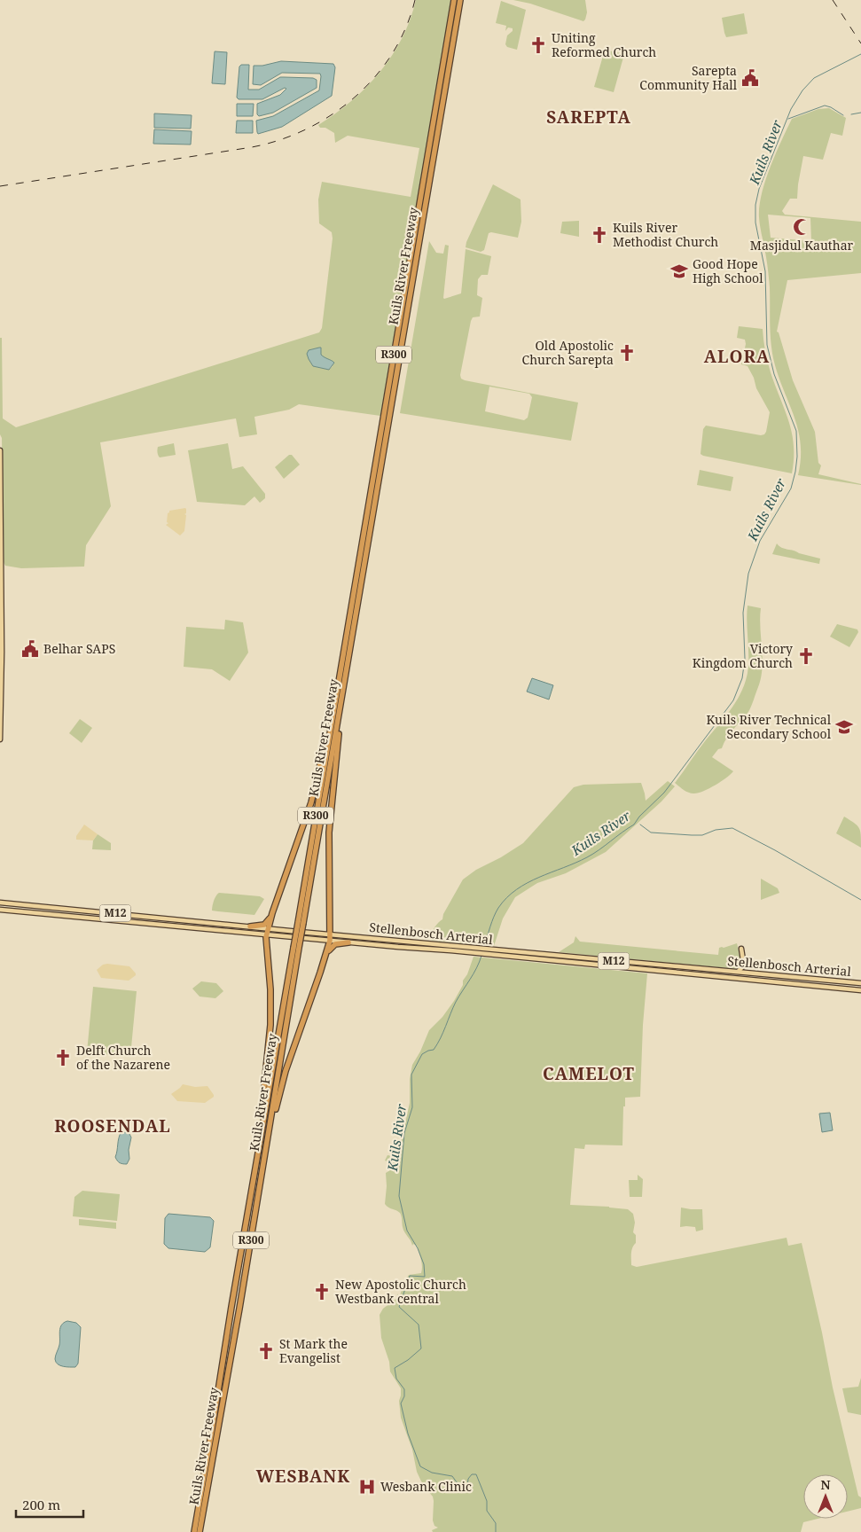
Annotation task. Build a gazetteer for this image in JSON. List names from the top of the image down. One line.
{"streets":{"highway":["Kuils River Freeway","R300"],"main road":["M12","Stellenbosch Arterial"]},"districts":["SAREPTA","ALORA","CAMELOT","ROOSENDAL","WESBANK"],"water":["Kuils River"],"places":{"church":["Uniting Reformed Church","Kuils River Methodist Church","Old Apostolic Church Sarepta","Victory Kingdom Church","Delft Church of the Nazarene","New Apostolic Church Westbank central","St Mark the Evangelist"],"public building":["Sarepta Community Hall","Belhar SAPS"],"mosque":["Masjidul Kauthar"],"school or university":["Good Hope High School","Kuils River Technical Secondary School"],"hospital":["Wesbank Clinic"]},"scale_bar":"200 m","north":"top"}
